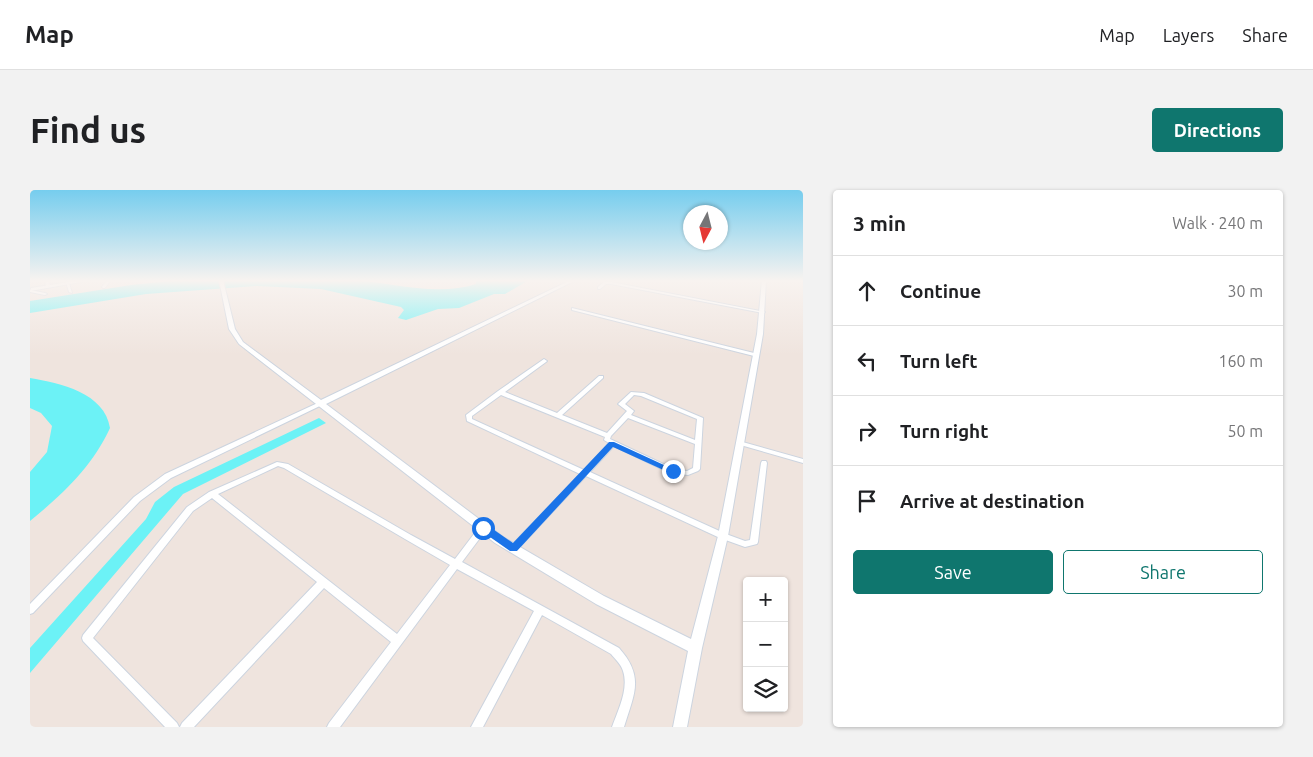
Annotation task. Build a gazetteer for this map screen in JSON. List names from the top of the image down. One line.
{"north":"bottom","page":{"header":"Map","nav":["Map","Layers","Share"],"buttons":["Directions",["Save","Share"]],"title":"Find us","heading":["3 min","Walk · 240 m"],"list":[["Continue","30 m"],["Turn left","160 m"],["Turn right","50 m"],"Arrive at destination"],"map_buttons":["+","−"]}}
